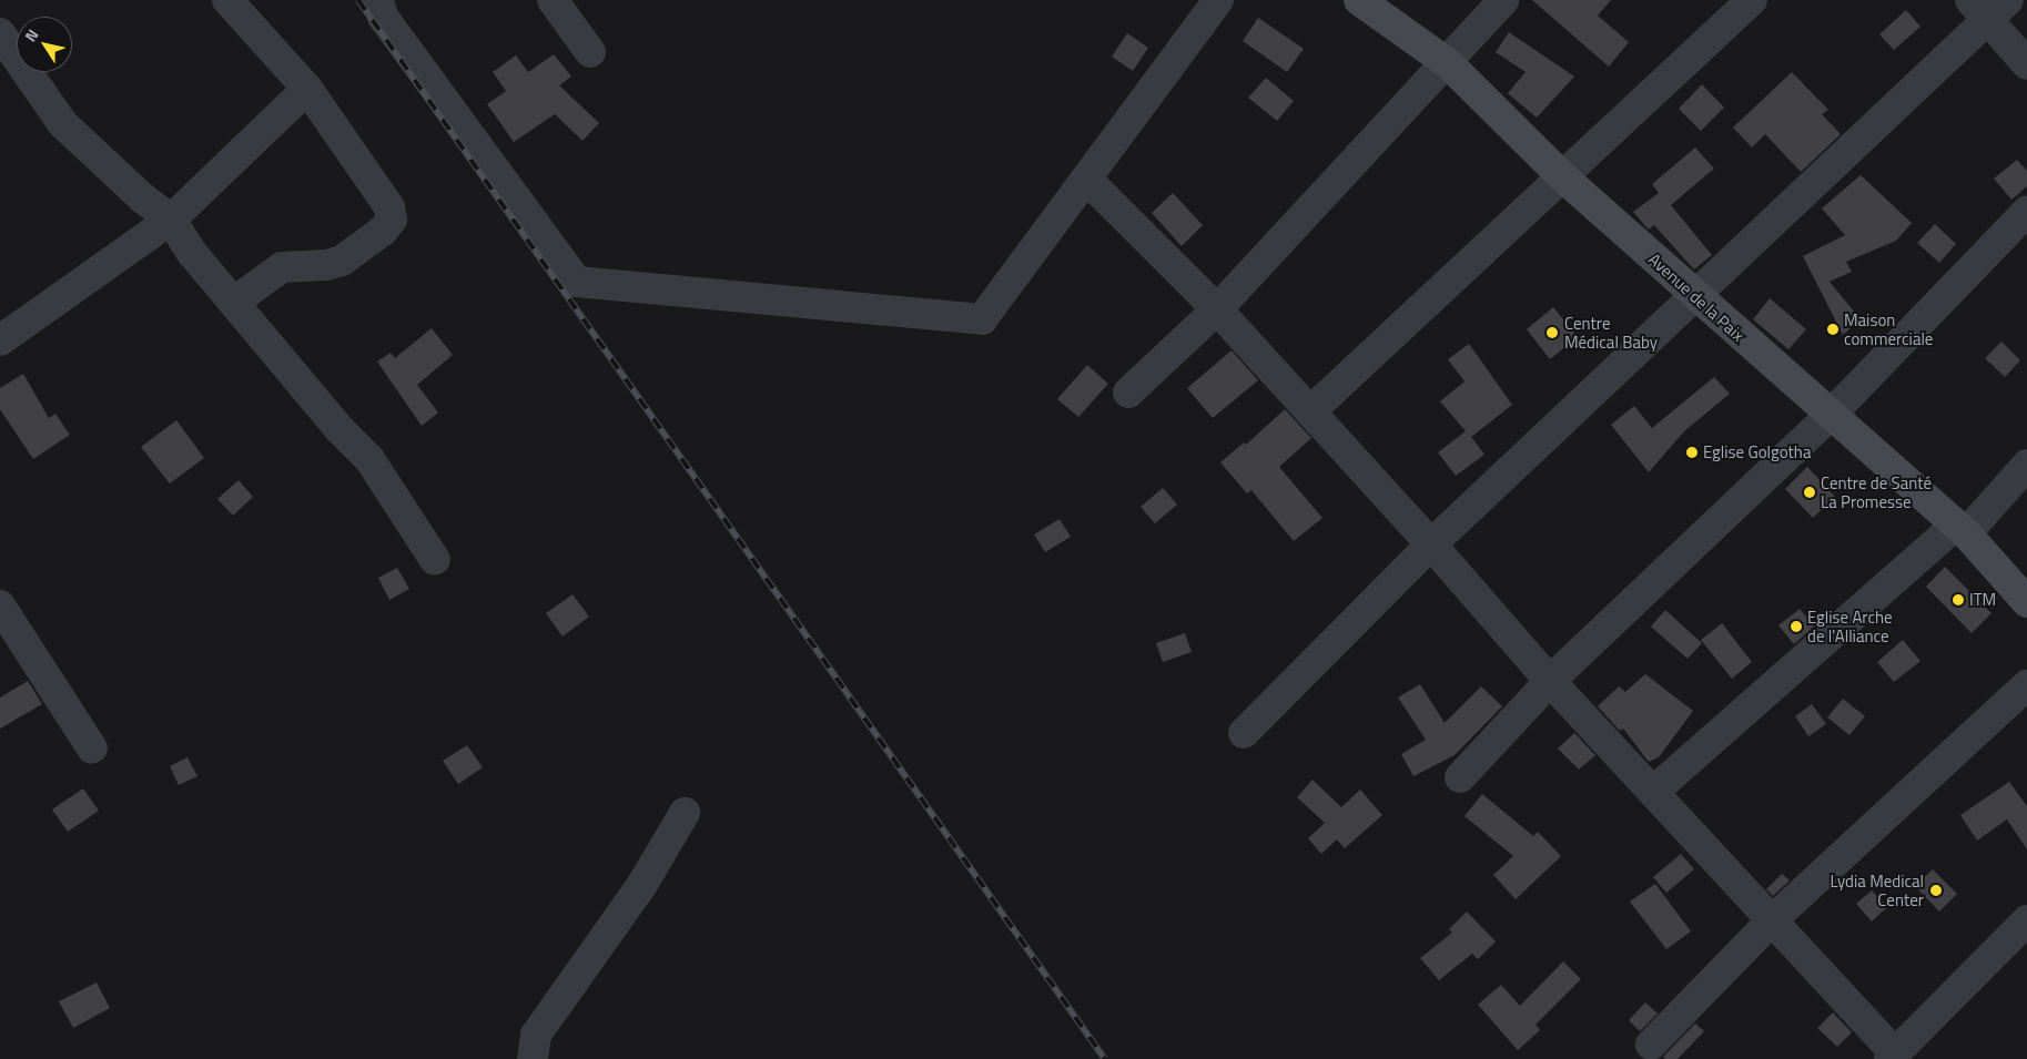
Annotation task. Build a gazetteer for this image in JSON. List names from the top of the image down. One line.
{"streets":{"street":["Avenue de la Paix"]},"places":["Maison commerciale","Centre Médical Baby","Eglise Golgotha","Centre de Santé La Promesse","ITM","Eglise Arche de l'Alliance","Lydia Medical Center"],"north":"top left"}
